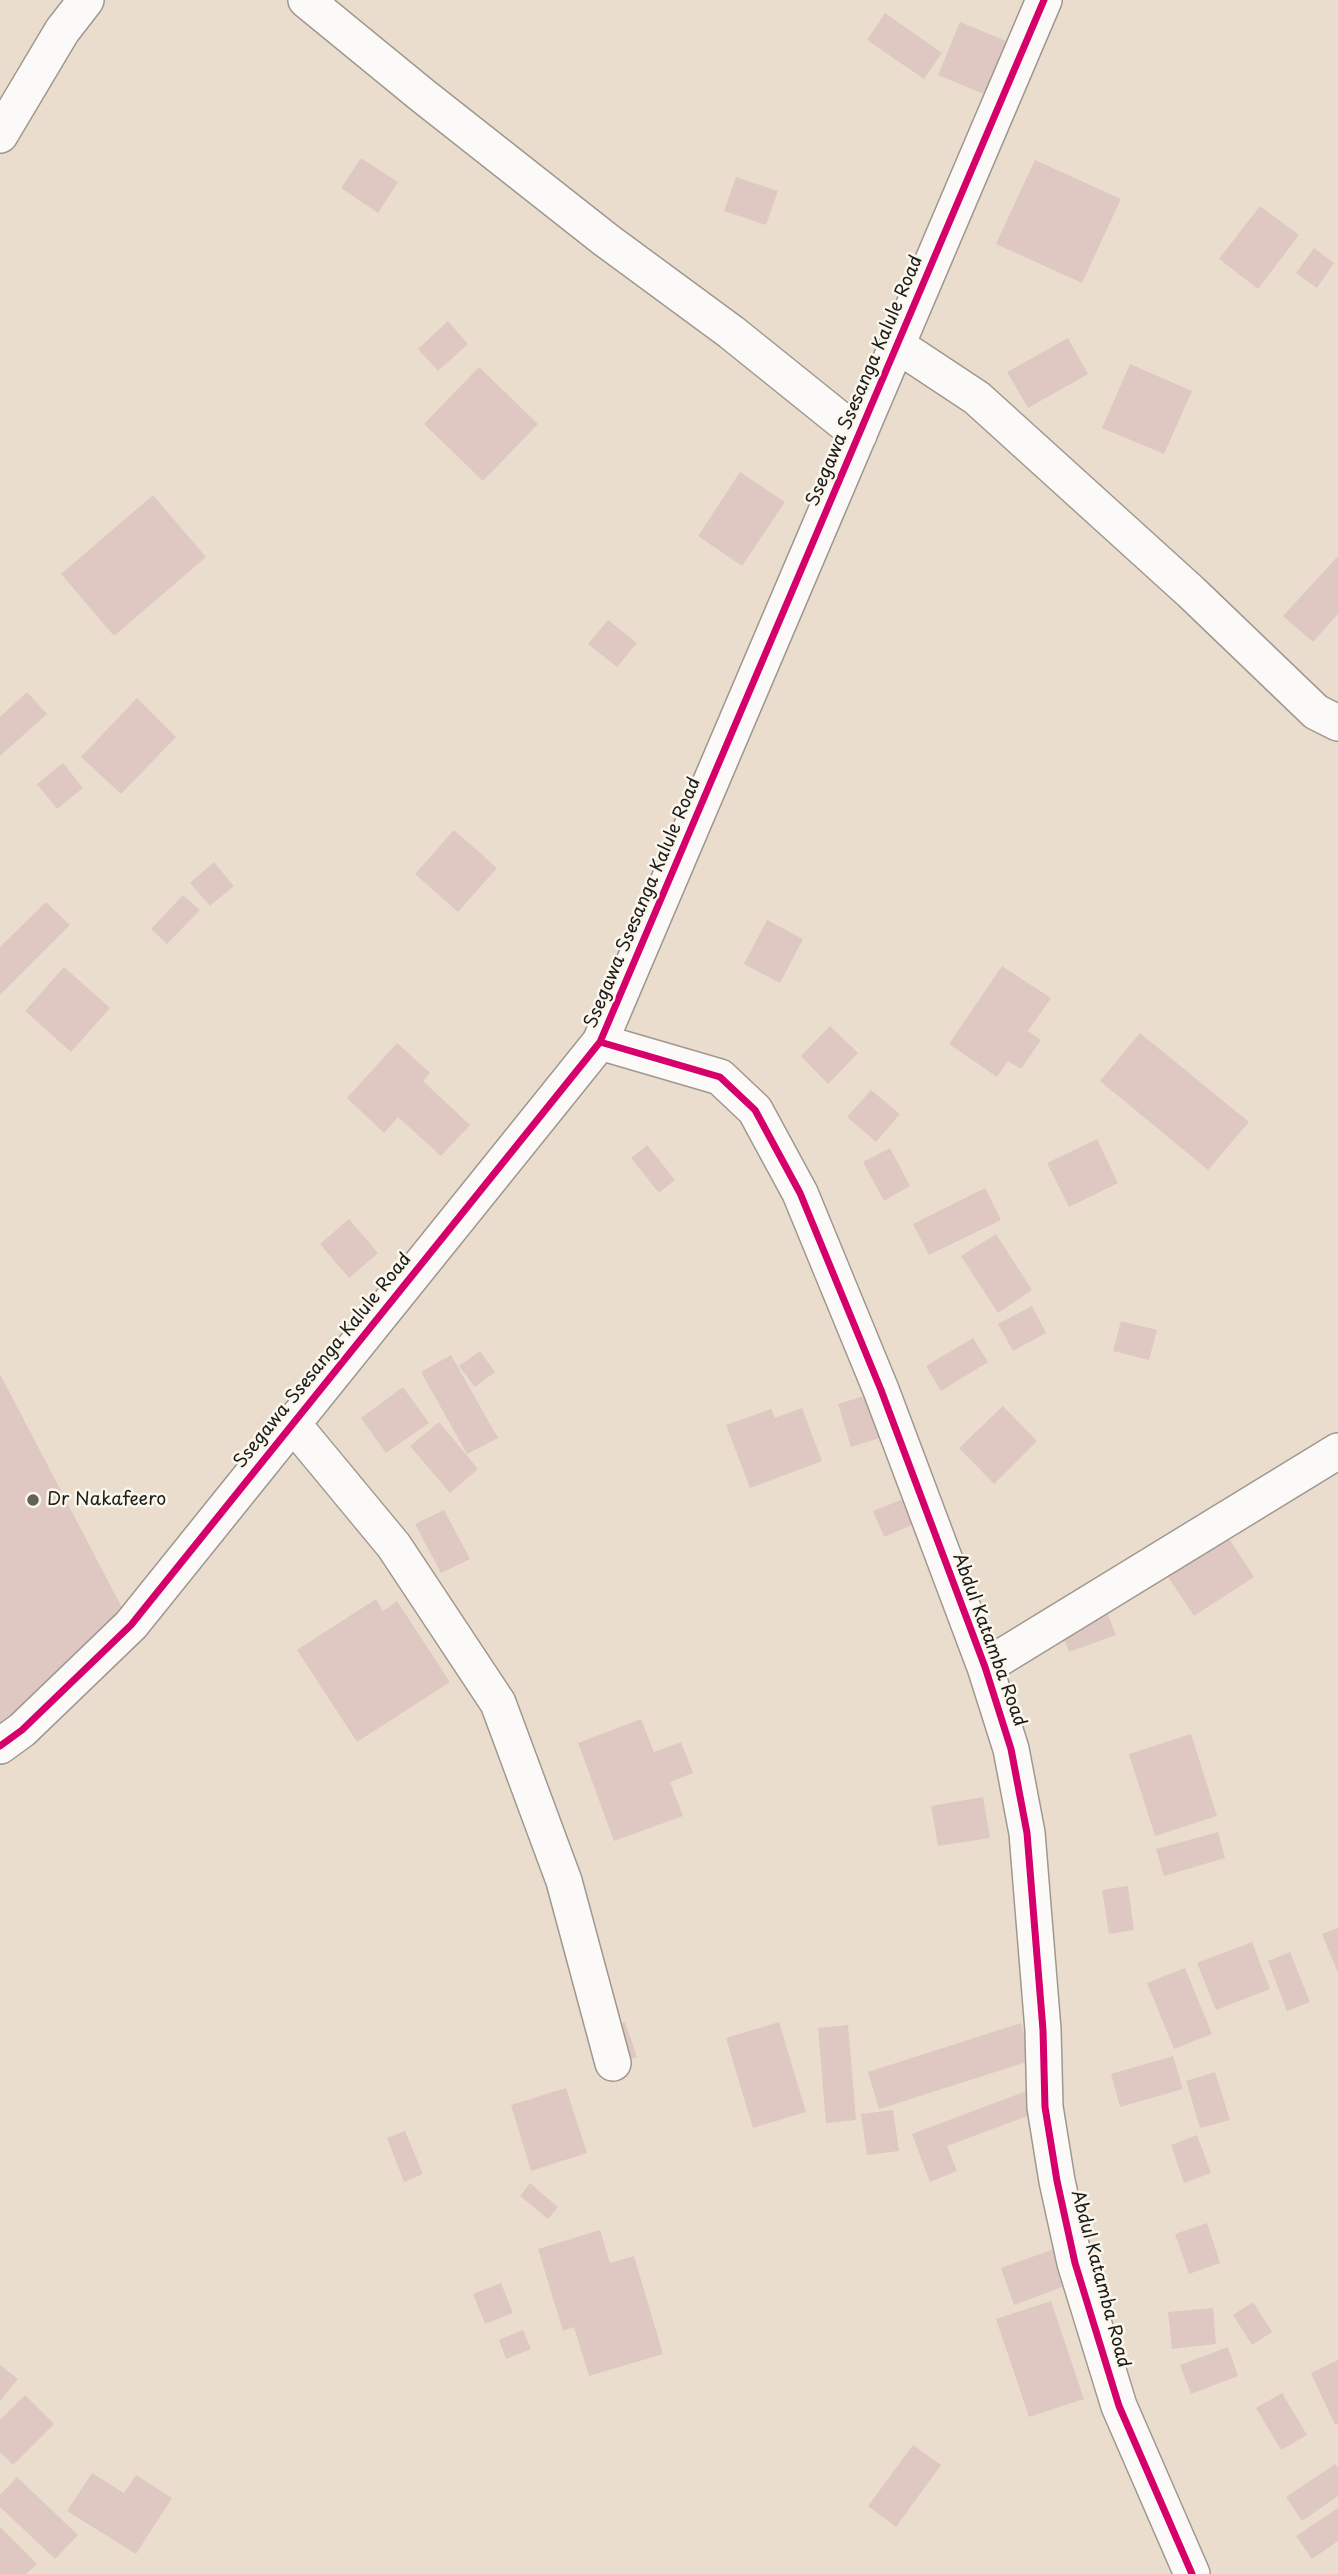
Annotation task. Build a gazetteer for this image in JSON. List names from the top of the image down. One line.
{"streets":{"street":["Ssegawa Ssesanga Kalule Road","Abdul Katamba Road"]},"crossings":[["Ssegawa Ssesanga Kalule Road","Abdul Katamba Road"]],"places":["Dr Nakafeero"]}
